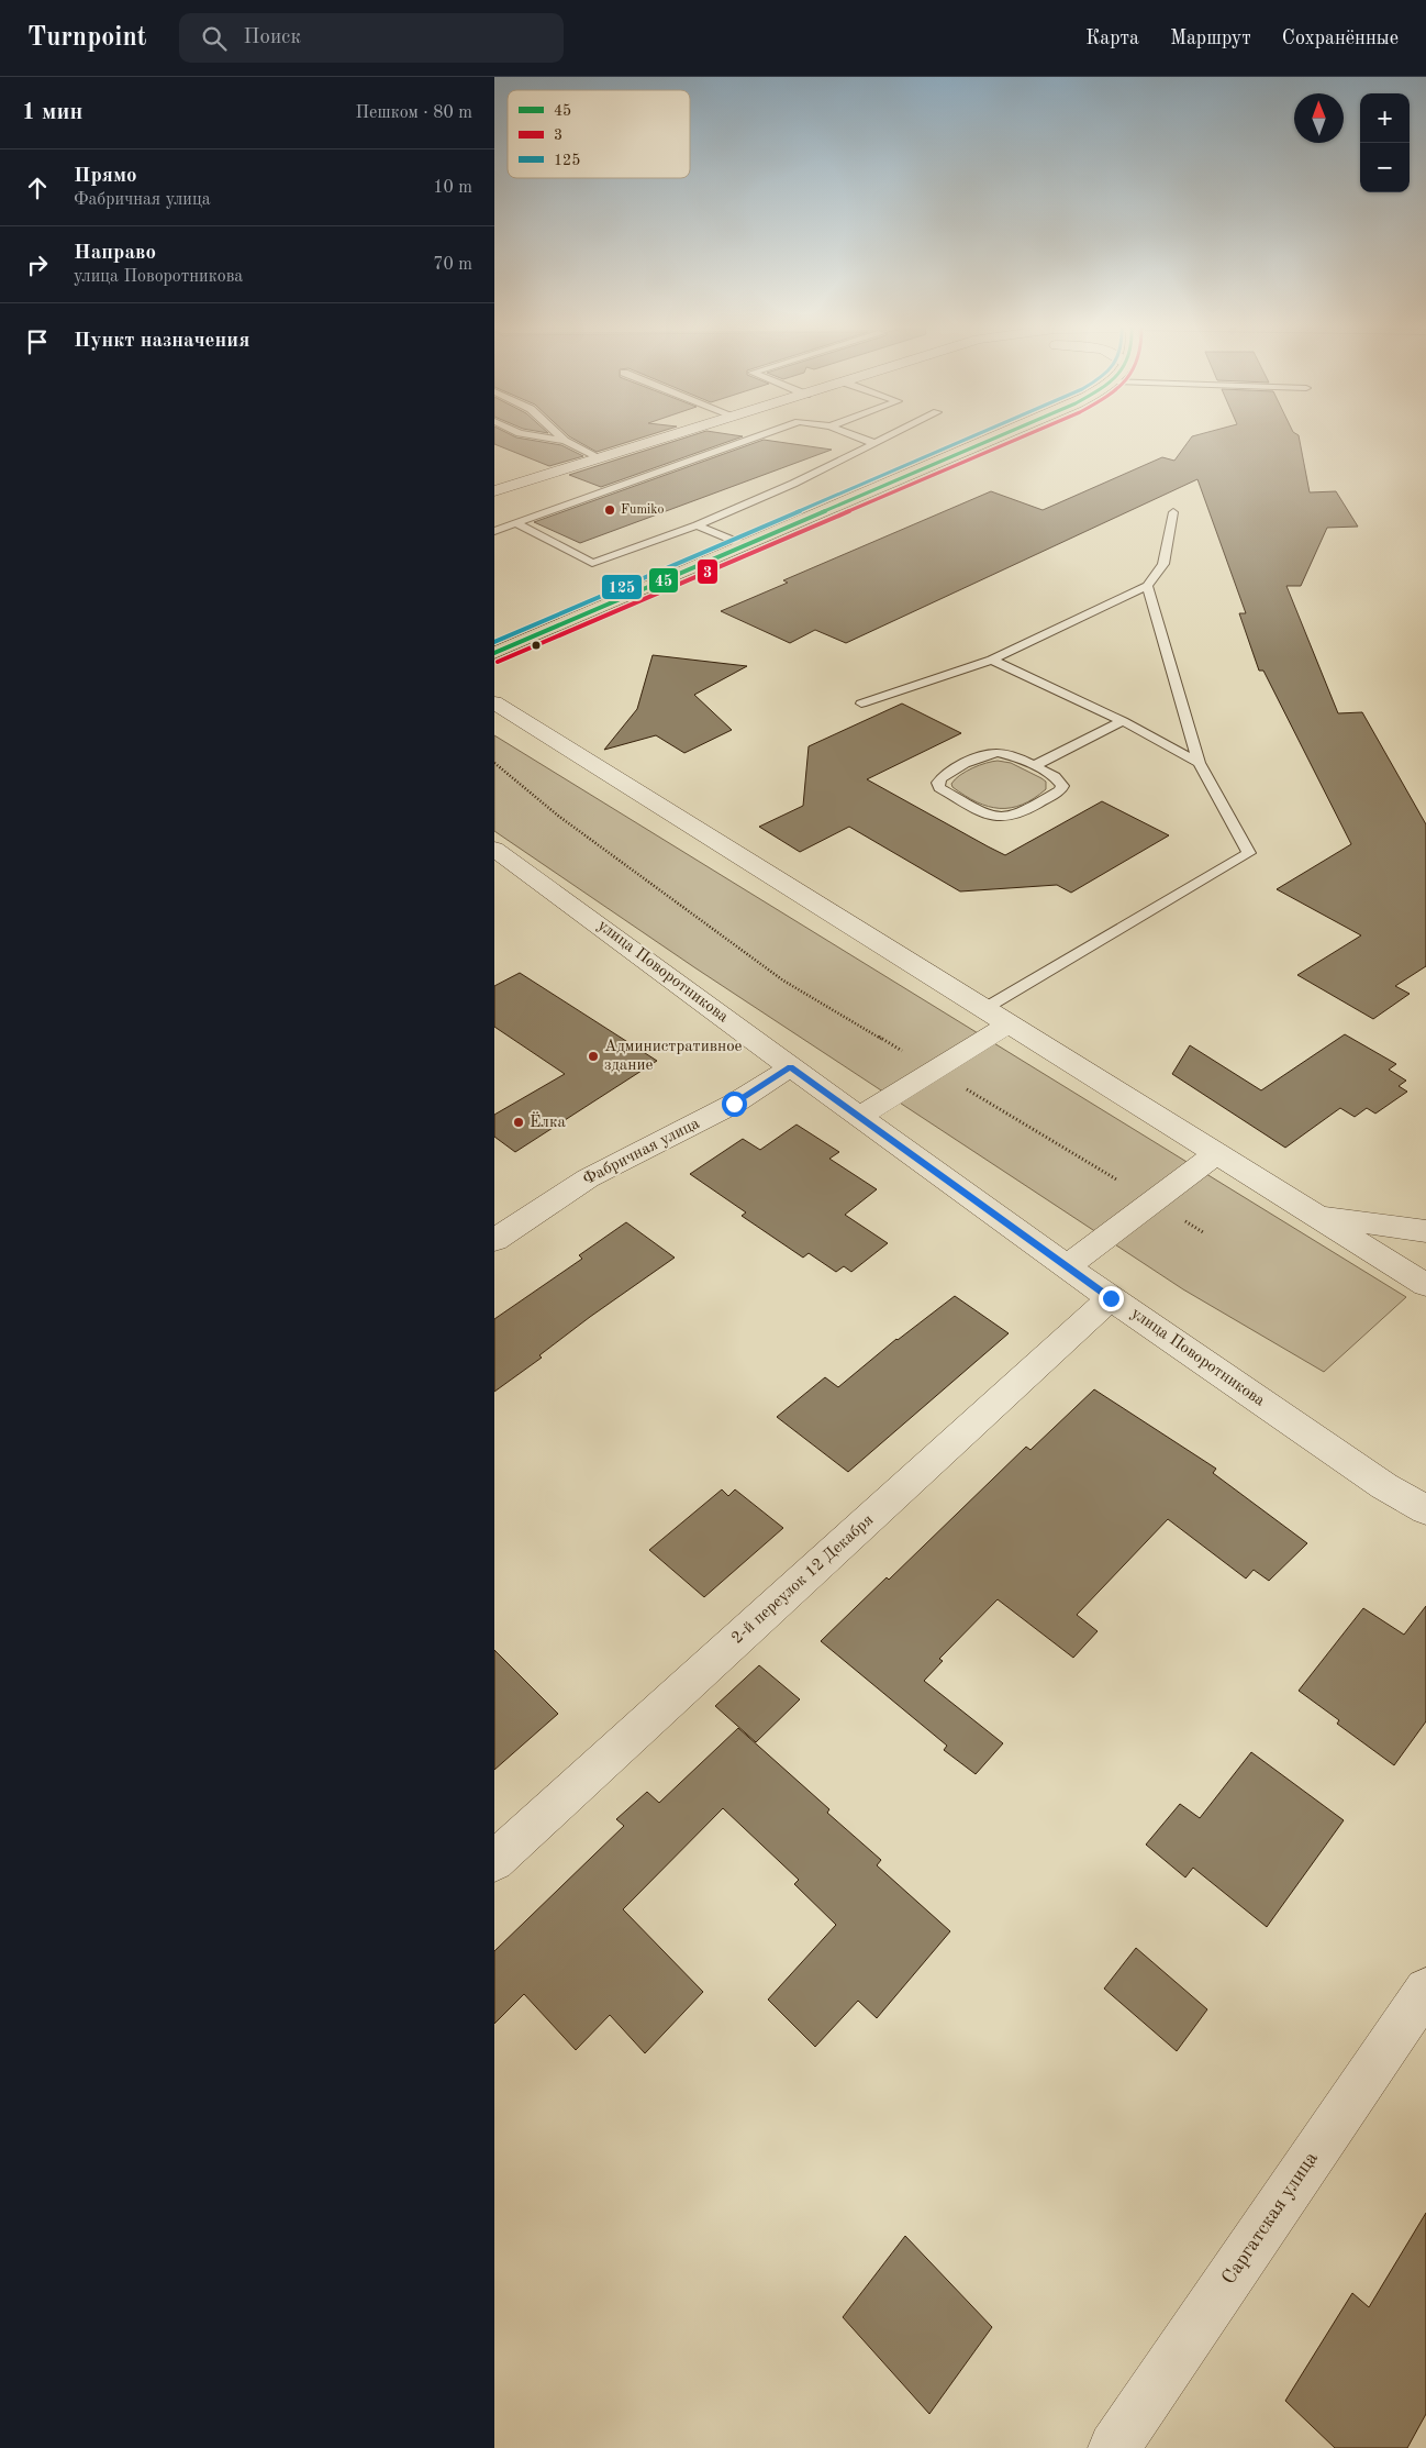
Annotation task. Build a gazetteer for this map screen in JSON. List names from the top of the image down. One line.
{"streets":{"street":["улица Поворотникова","Фабричная улица","2-й переулок 12 Декабря","Саргатская улица"]},"crossings":[["улица Поворотникова","Фабричная улица"],["улица Поворотникова","2-й переулок 12 Декабря"]],"places":["Fumiko","Административное здание","Ёлка"],"lines":["transit line 45","transit line 3","transit line 125"],"legend":["45","3","125"],"north":"top","page":{"header":"Turnpoint","search":"Поиск","nav":["Карта","Маршрут","Сохранённые"],"heading":["1 мин","Пешком · 80 m"],"map_buttons":["+","−"],"list":[["Прямо","Фабричная улица","10 m"],["Направо","улица Поворотникова","70 m"],"Пункт назначения"]}}
